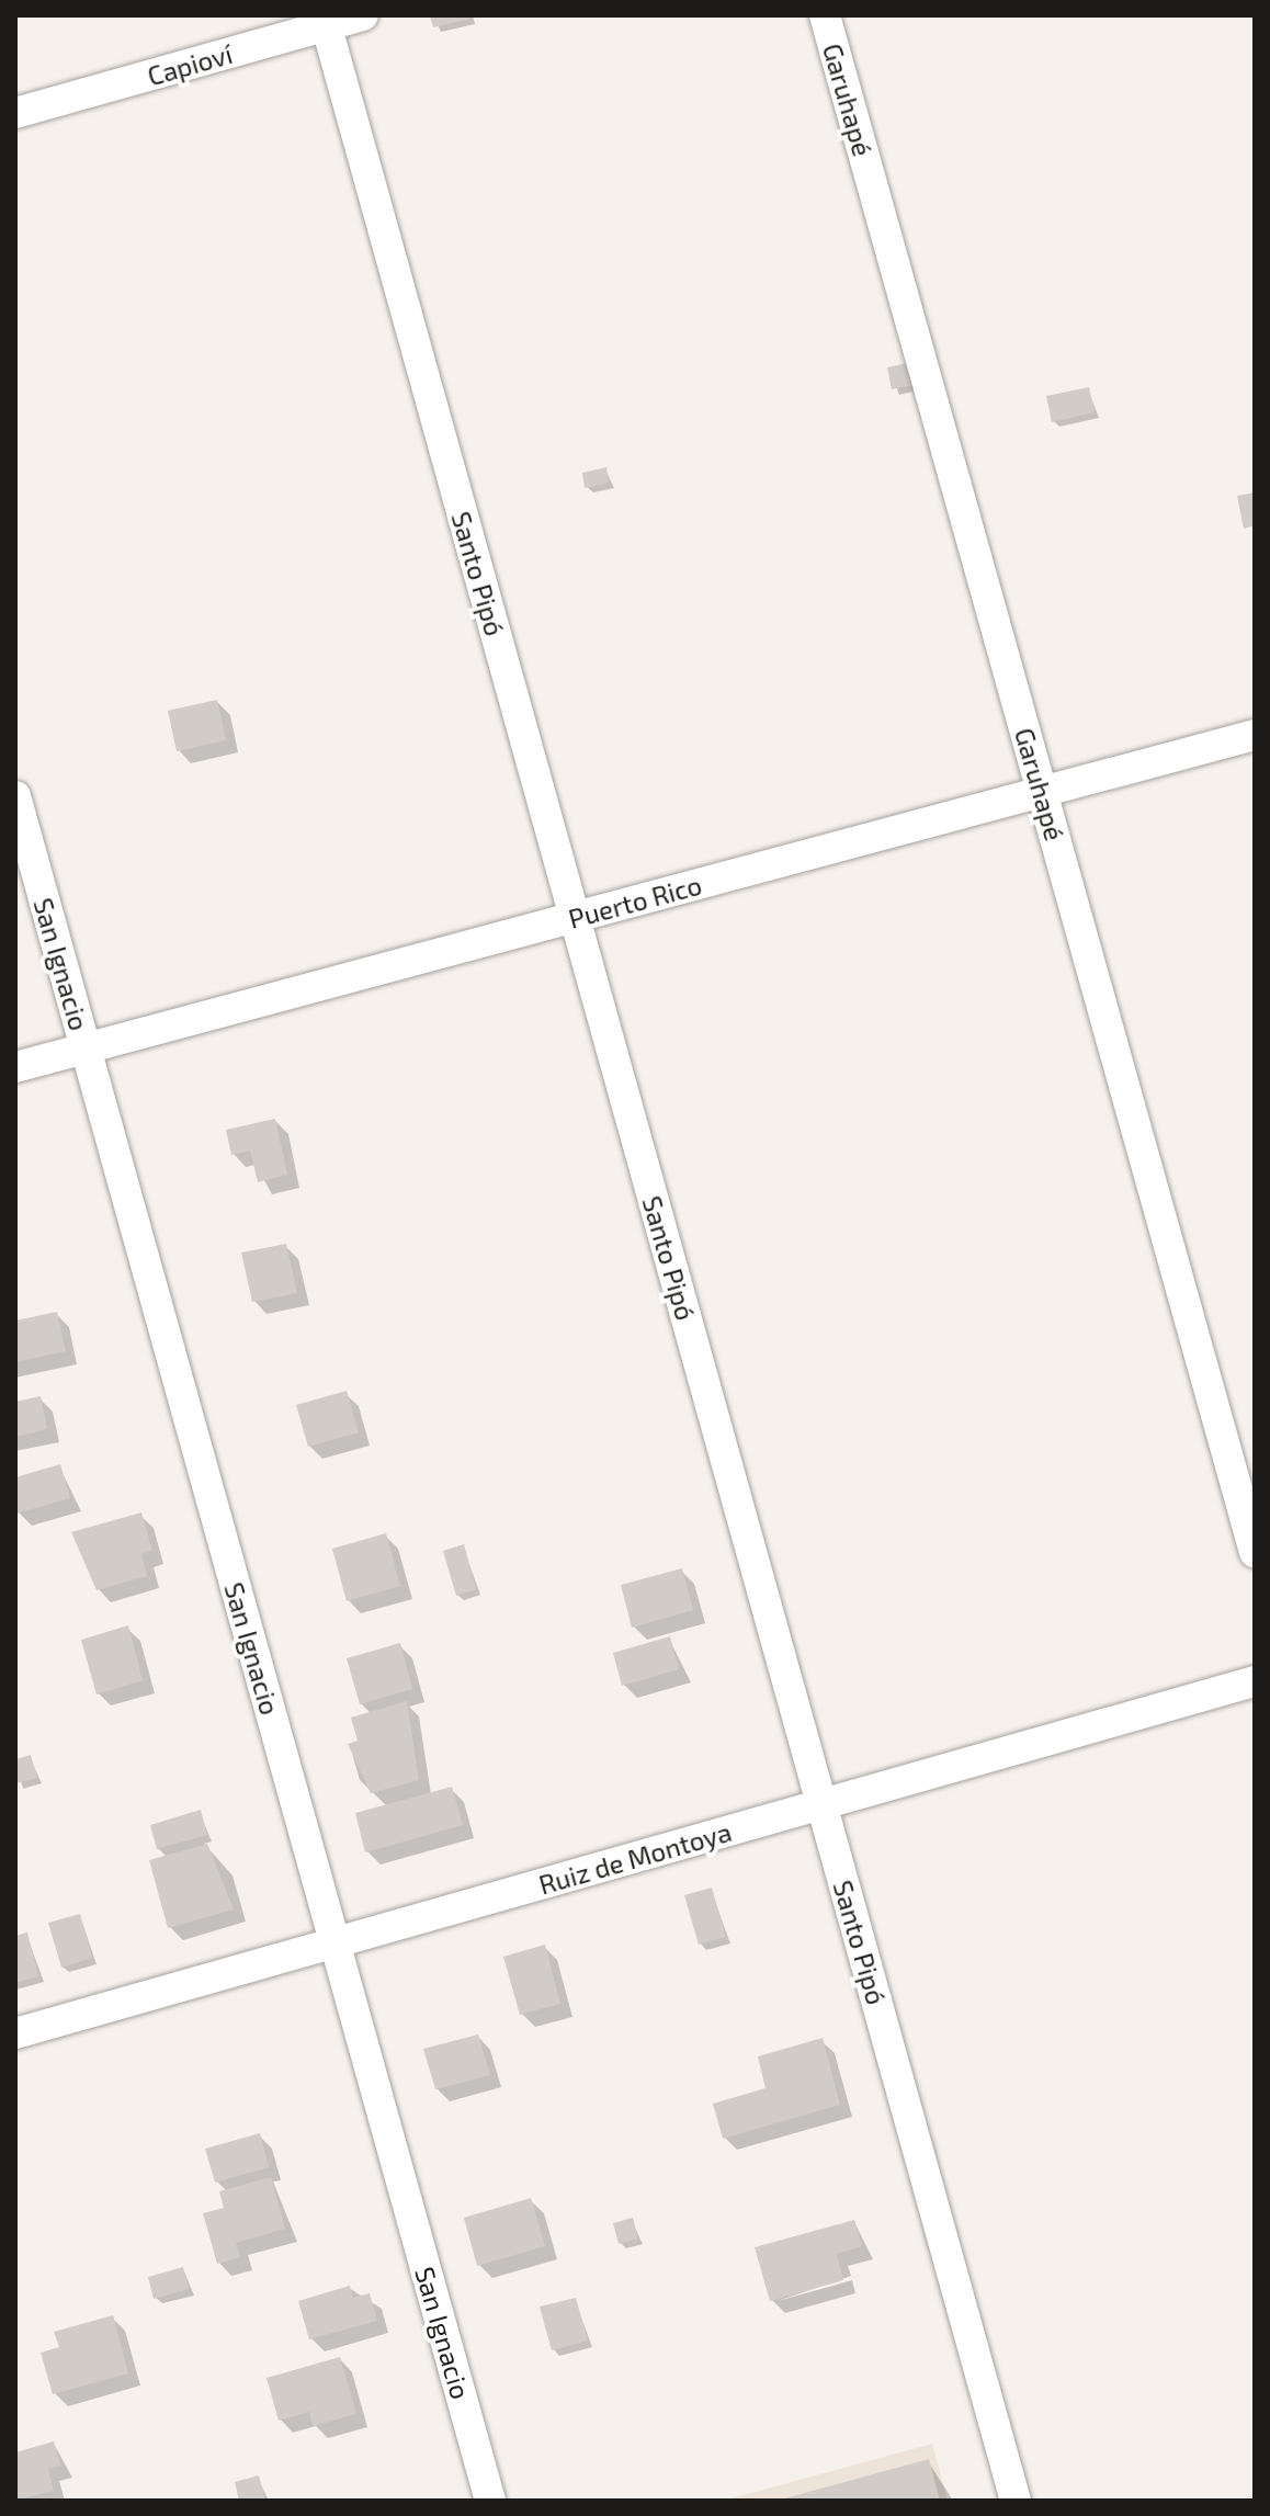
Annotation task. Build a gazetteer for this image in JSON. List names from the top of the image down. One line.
{"streets":{"street":["Capioví","Garuhapé","Santo Pipó","Puerto Rico","San Ignacio","Ruiz de Montoya"]},"crossings":[["Capioví","Santo Pipó"],["Garuhapé","Puerto Rico"],["Santo Pipó","Puerto Rico"],["Santo Pipó","Ruiz de Montoya"],["Puerto Rico","San Ignacio"],["San Ignacio","Ruiz de Montoya"]]}
